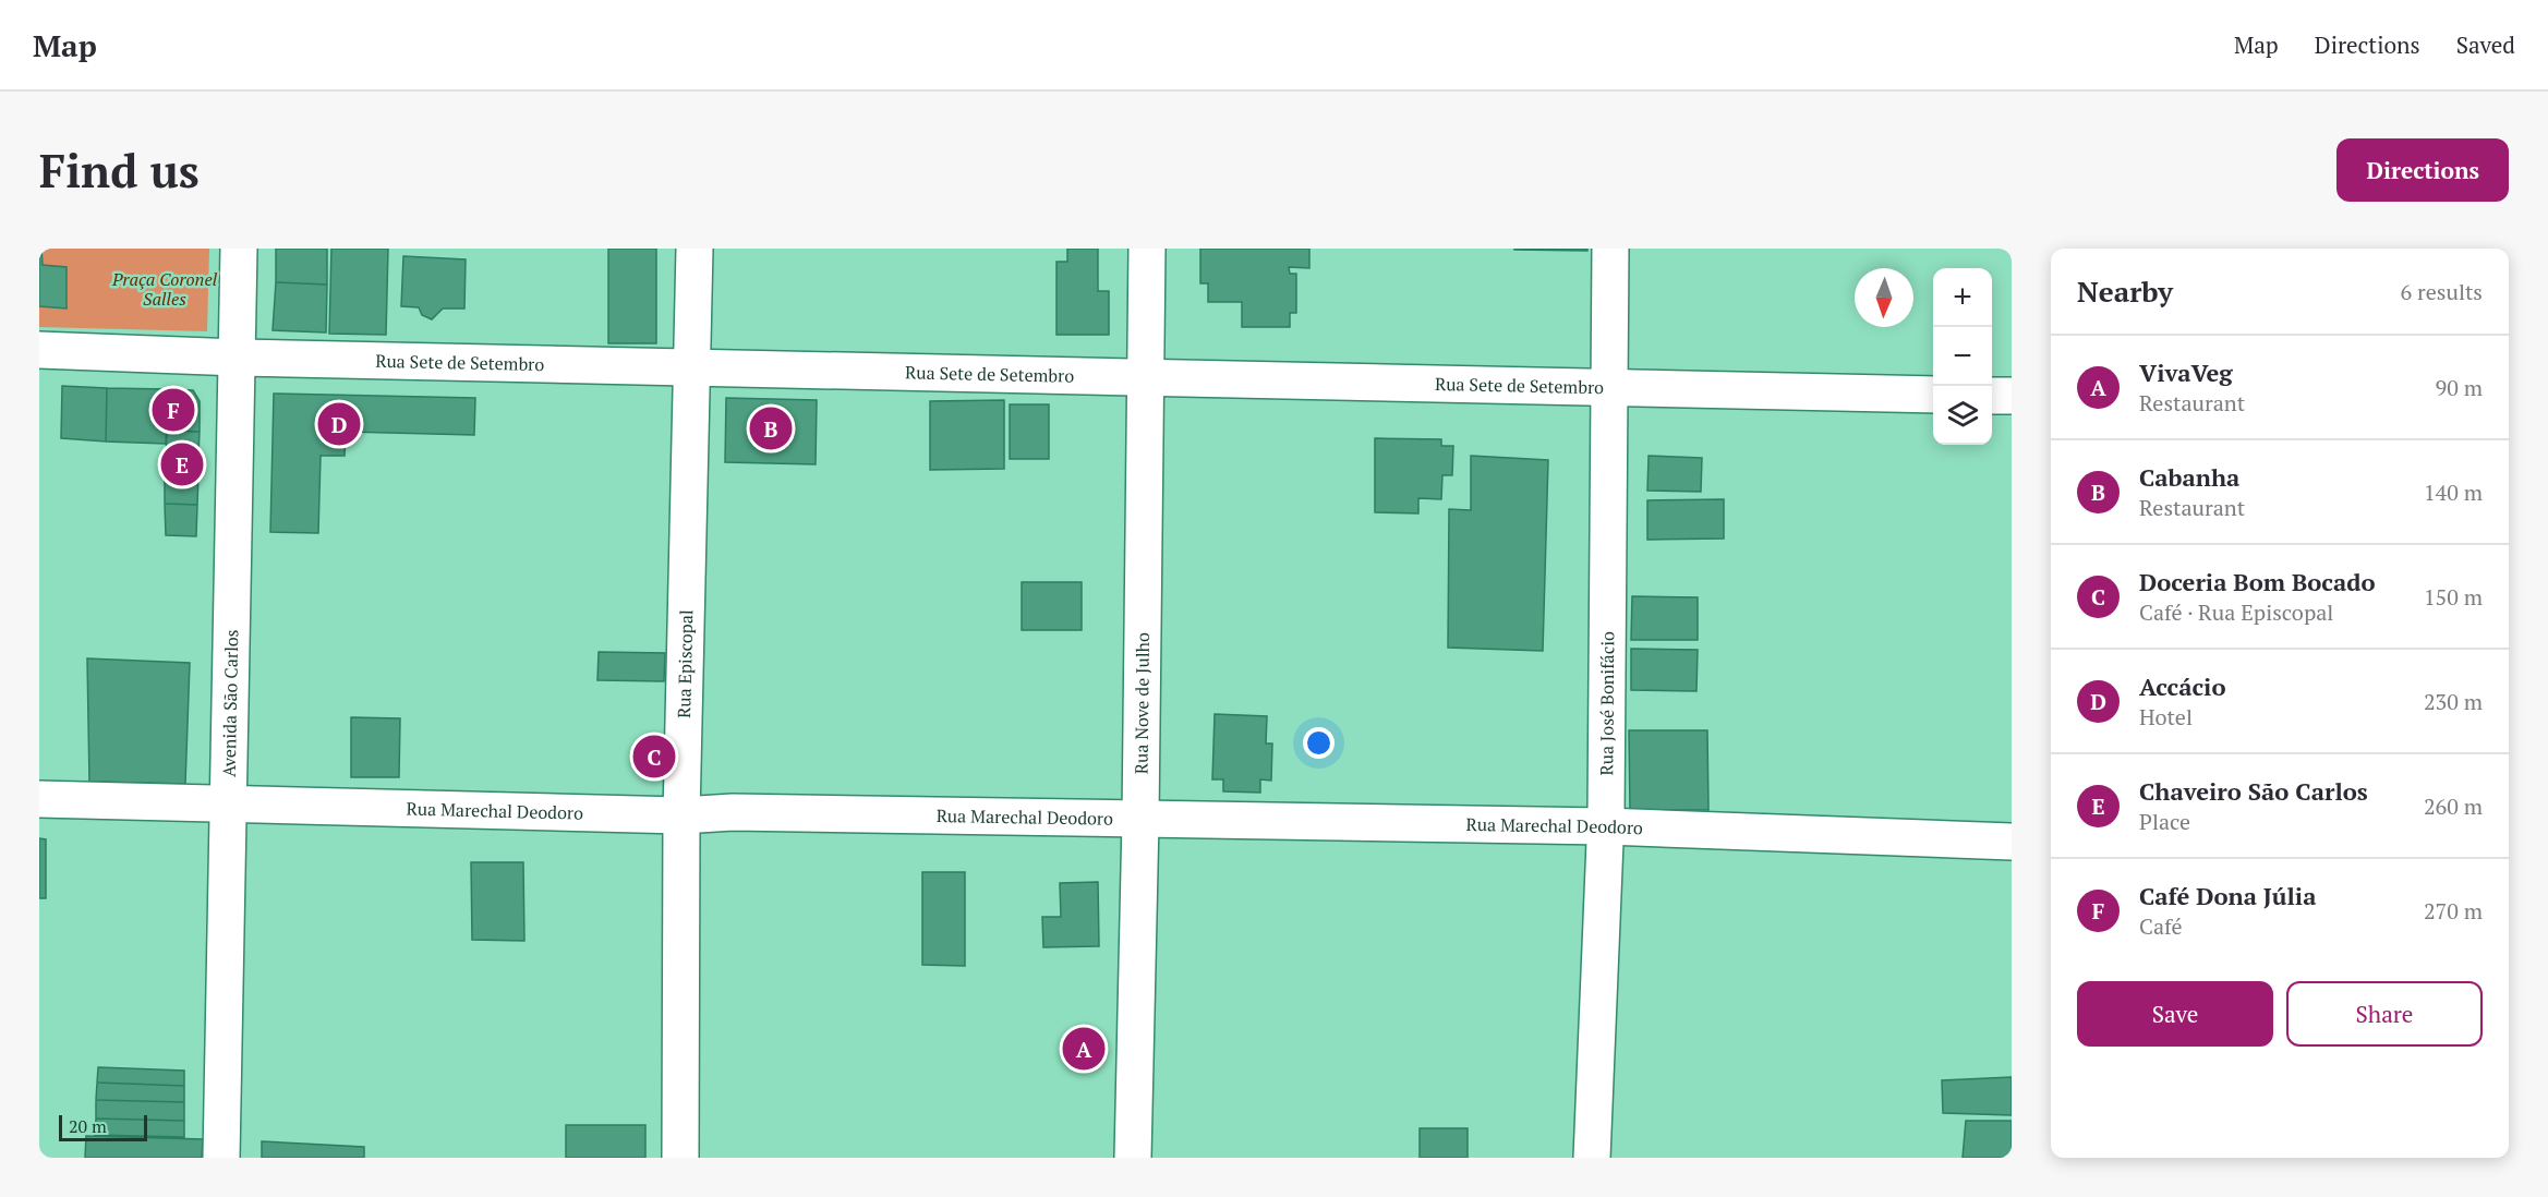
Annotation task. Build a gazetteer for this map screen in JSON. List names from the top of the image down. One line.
{"streets":{"main road":["Rua Sete de Setembro","Rua Episcopal","Avenida São Carlos","Rua Nove de Julho","Rua José Bonifácio","Rua Marechal Deodoro"]},"crossings":[["Rua Sete de Setembro","Rua Episcopal"],["Rua Sete de Setembro","Avenida São Carlos"],["Rua Sete de Setembro","Rua Nove de Julho"],["Rua Sete de Setembro","Rua José Bonifácio"],["Rua Episcopal","Rua Marechal Deodoro"],["Avenida São Carlos","Rua Marechal Deodoro"],["Rua Nove de Julho","Rua Marechal Deodoro"],["Rua José Bonifácio","Rua Marechal Deodoro"]],"parks":["Praça Coronel Salles"],"scale_bar":"20 m","north":"bottom","page":{"header":"Map","nav":["Map","Directions","Saved"],"buttons":["Directions",["Save","Share"]],"title":"Find us","heading":["Nearby","6 results"],"map_buttons":["+","−"],"list":[{"mark":"A","name":"VivaVeg","note":"Restaurant","value":"90 m"},{"mark":"B","name":"Cabanha","note":"Restaurant","value":"140 m"},{"mark":"C","name":"Doceria Bom Bocado","note":"Café · Rua Episcopal","value":"150 m"},{"mark":"D","name":"Accácio","note":"Hotel","value":"230 m"},{"mark":"E","name":"Chaveiro São Carlos","note":"Place","value":"260 m"},{"mark":"F","name":"Café Dona Júlia","note":"Café","value":"270 m"}],"pins":["F","D","B","E","C","A"],"scale":"20 m"}}
